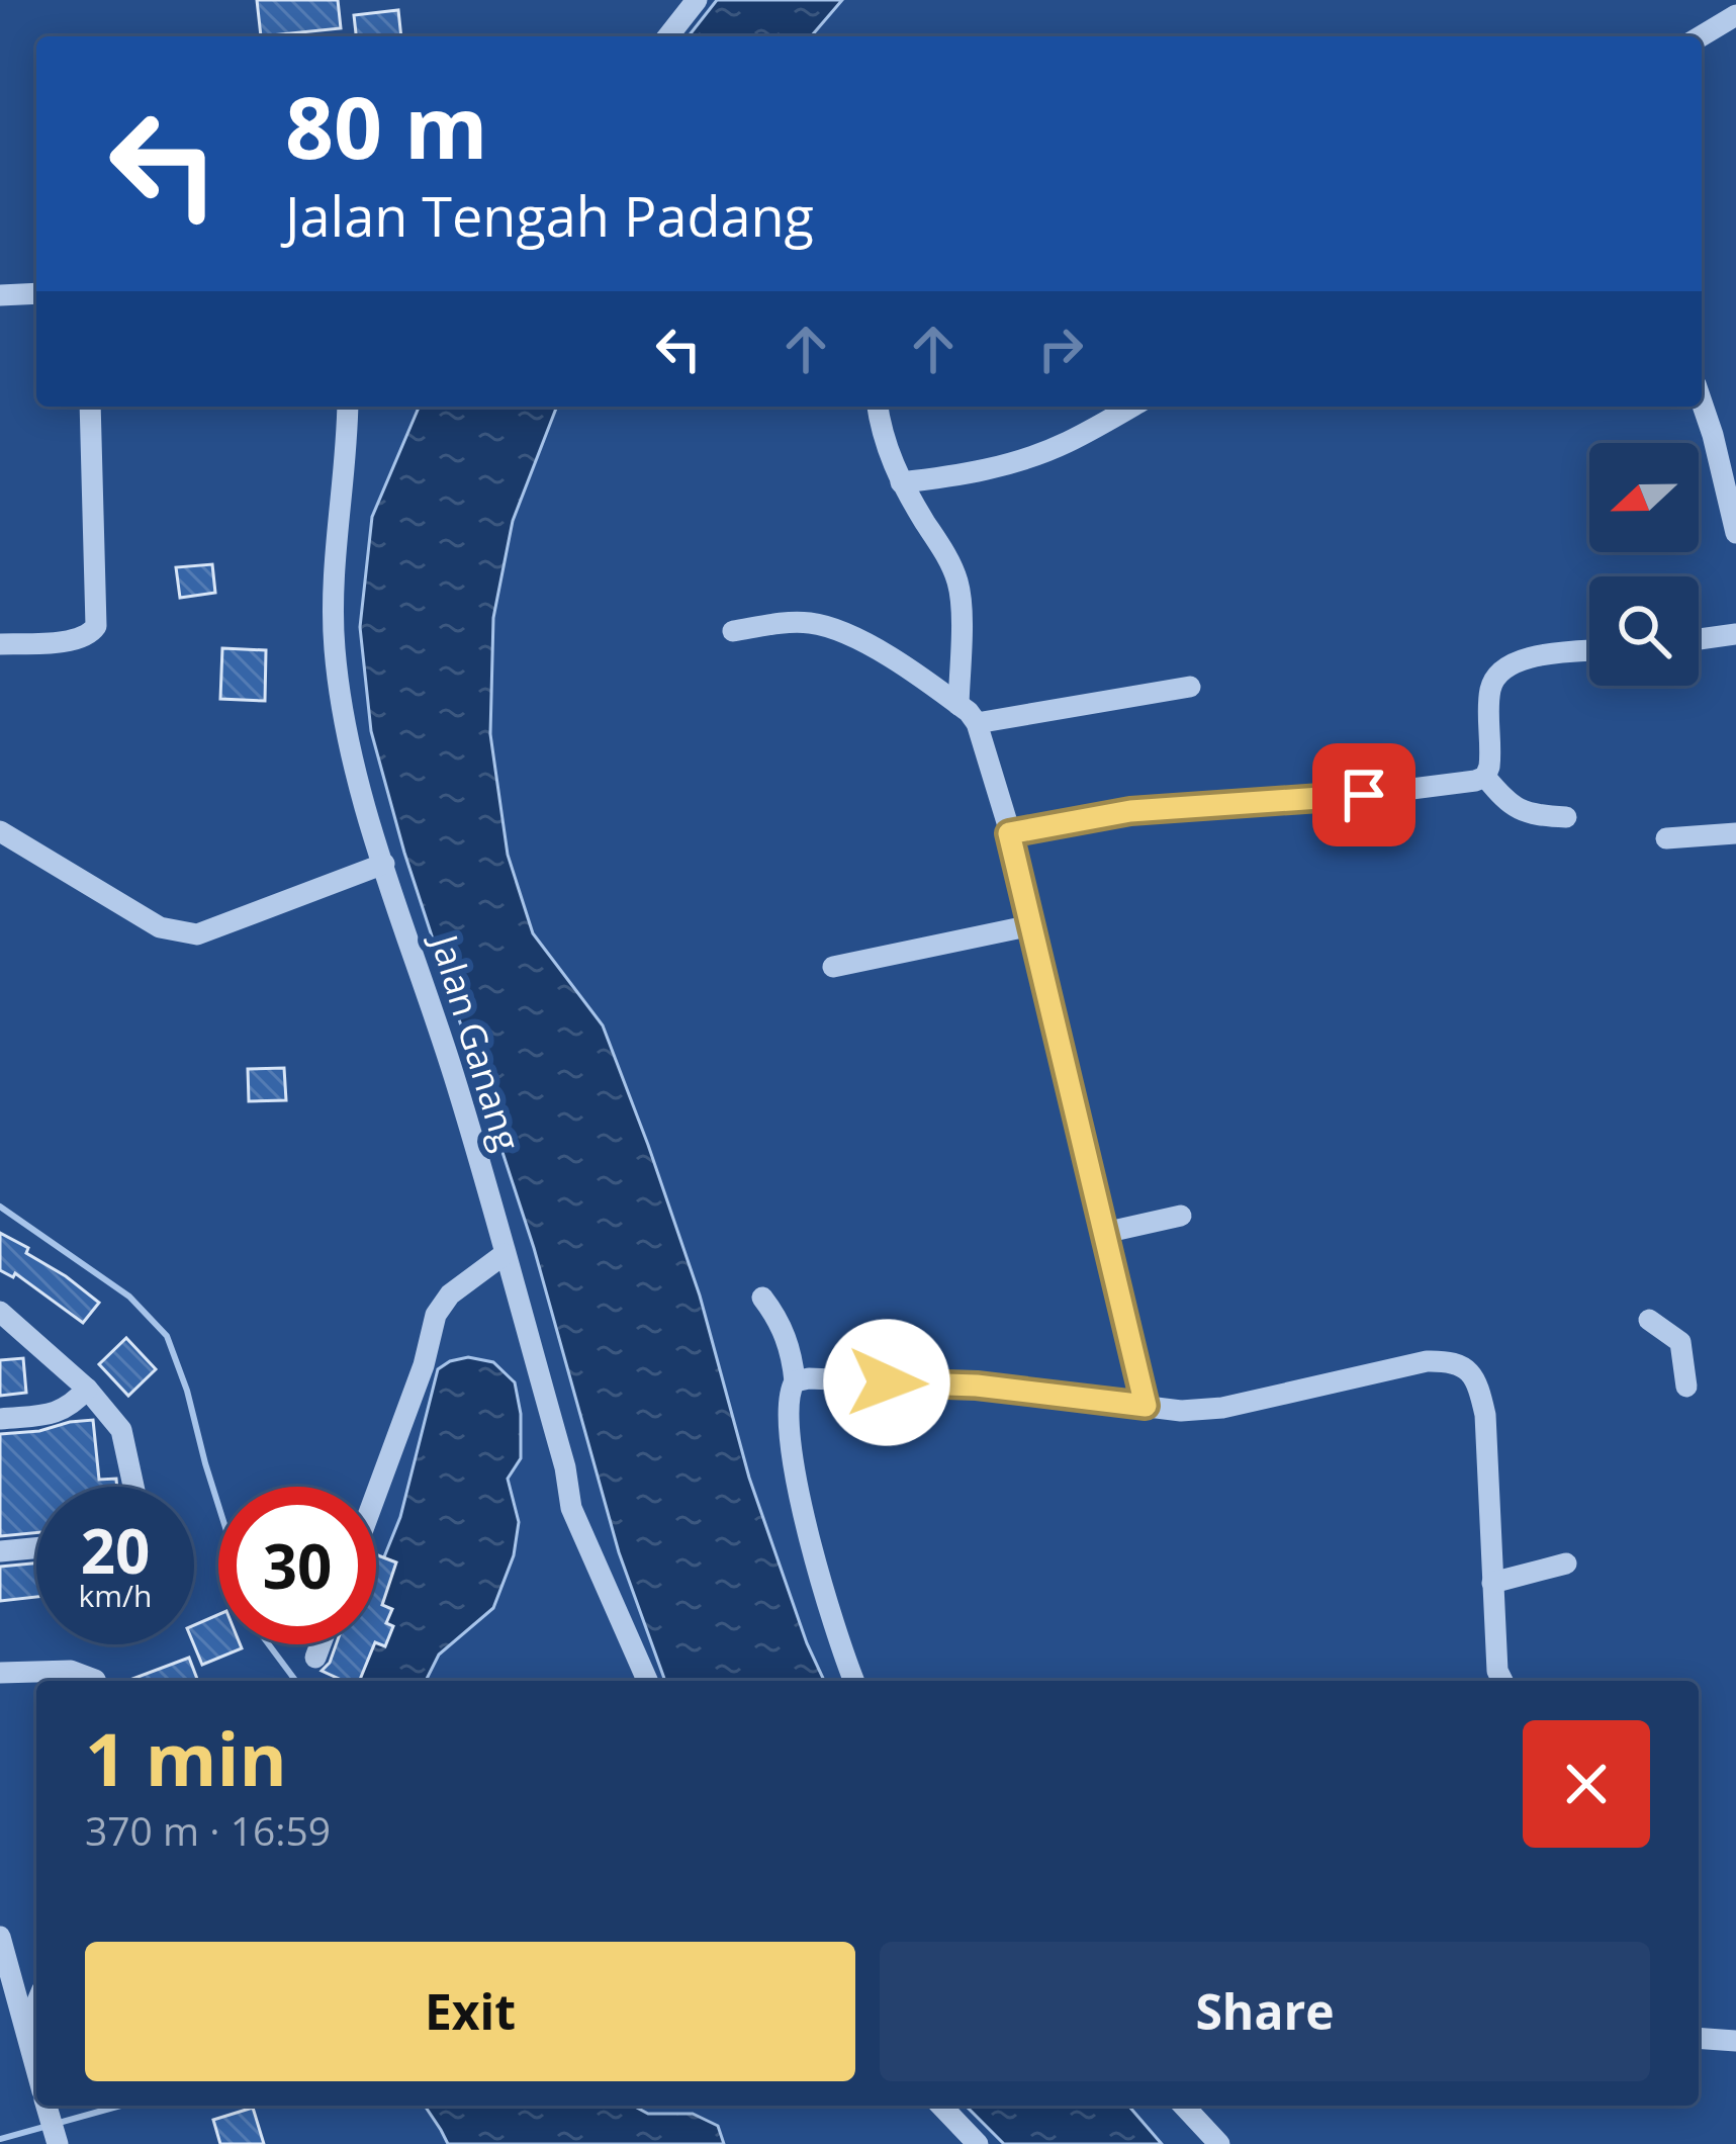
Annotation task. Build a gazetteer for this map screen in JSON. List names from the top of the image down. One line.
{"streets":{"street":["Jalan Ganang"]},"north":"left","page":{"turn":["80 m","Jalan Tengah Padang"],"speed":"20 km/h","limit":"30","heading":["1 min","370 m · 16:59"],"buttons":["Exit","Share"]}}
